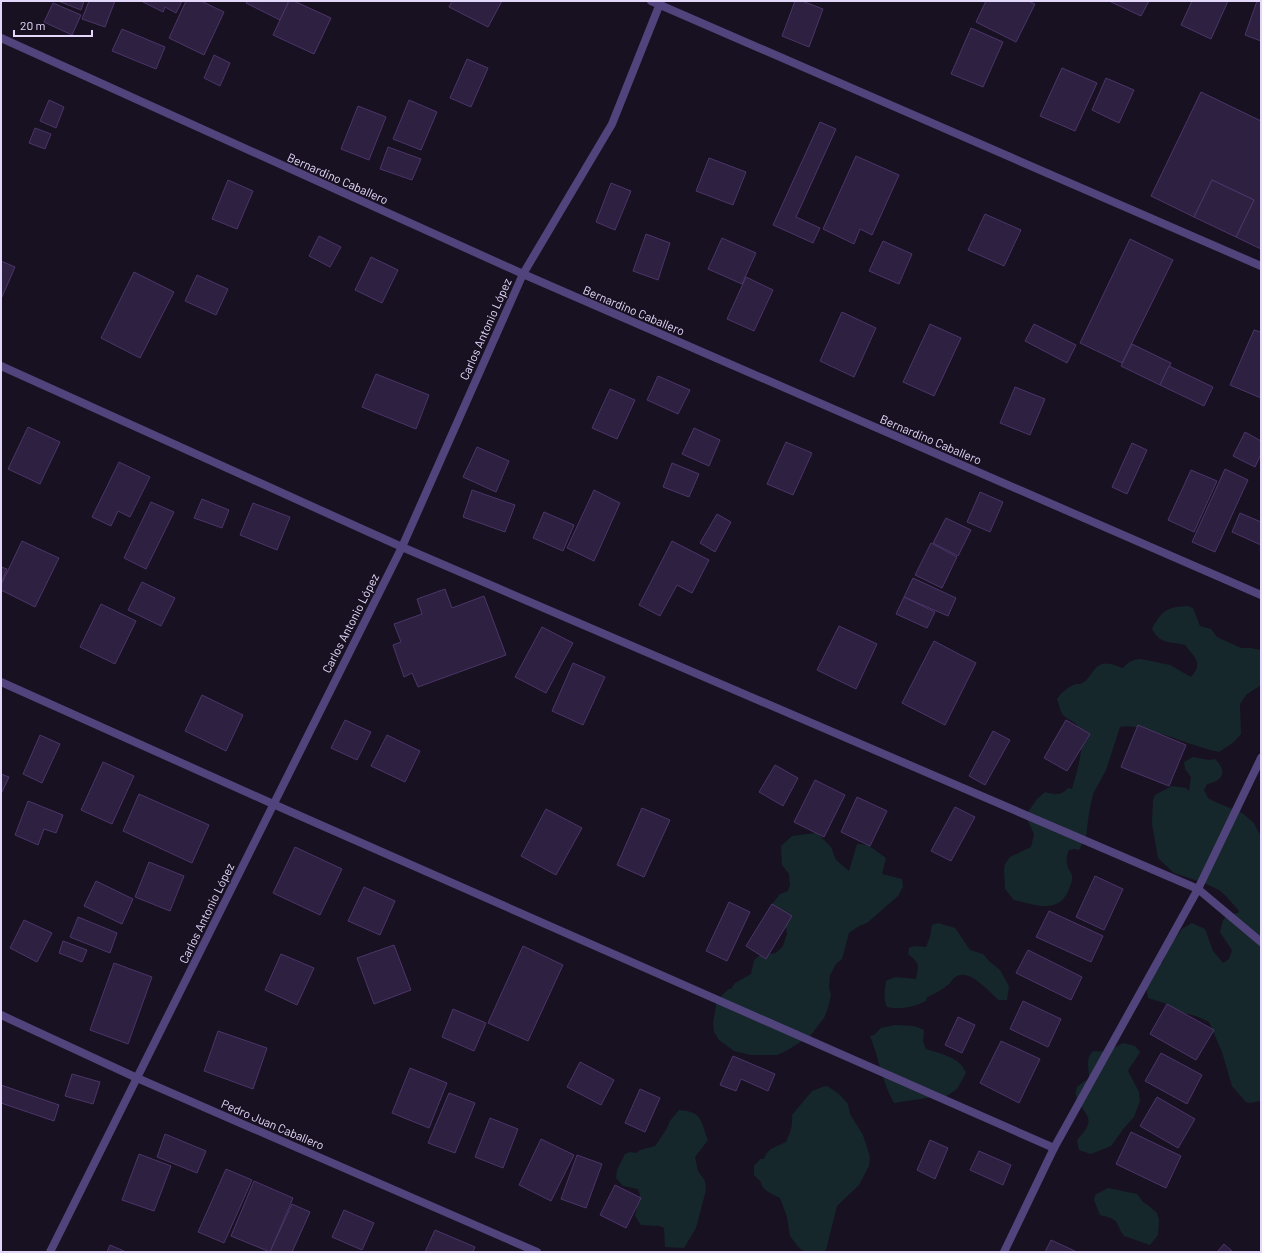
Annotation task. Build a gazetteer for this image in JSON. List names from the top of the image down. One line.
{"streets":{"street":["Bernardino Caballero","Carlos Antonio López","Pedro Juan Caballero"]},"crossings":[["Bernardino Caballero","Carlos Antonio López"],["Carlos Antonio López","Pedro Juan Caballero"]],"scale_bar":"20 m"}
